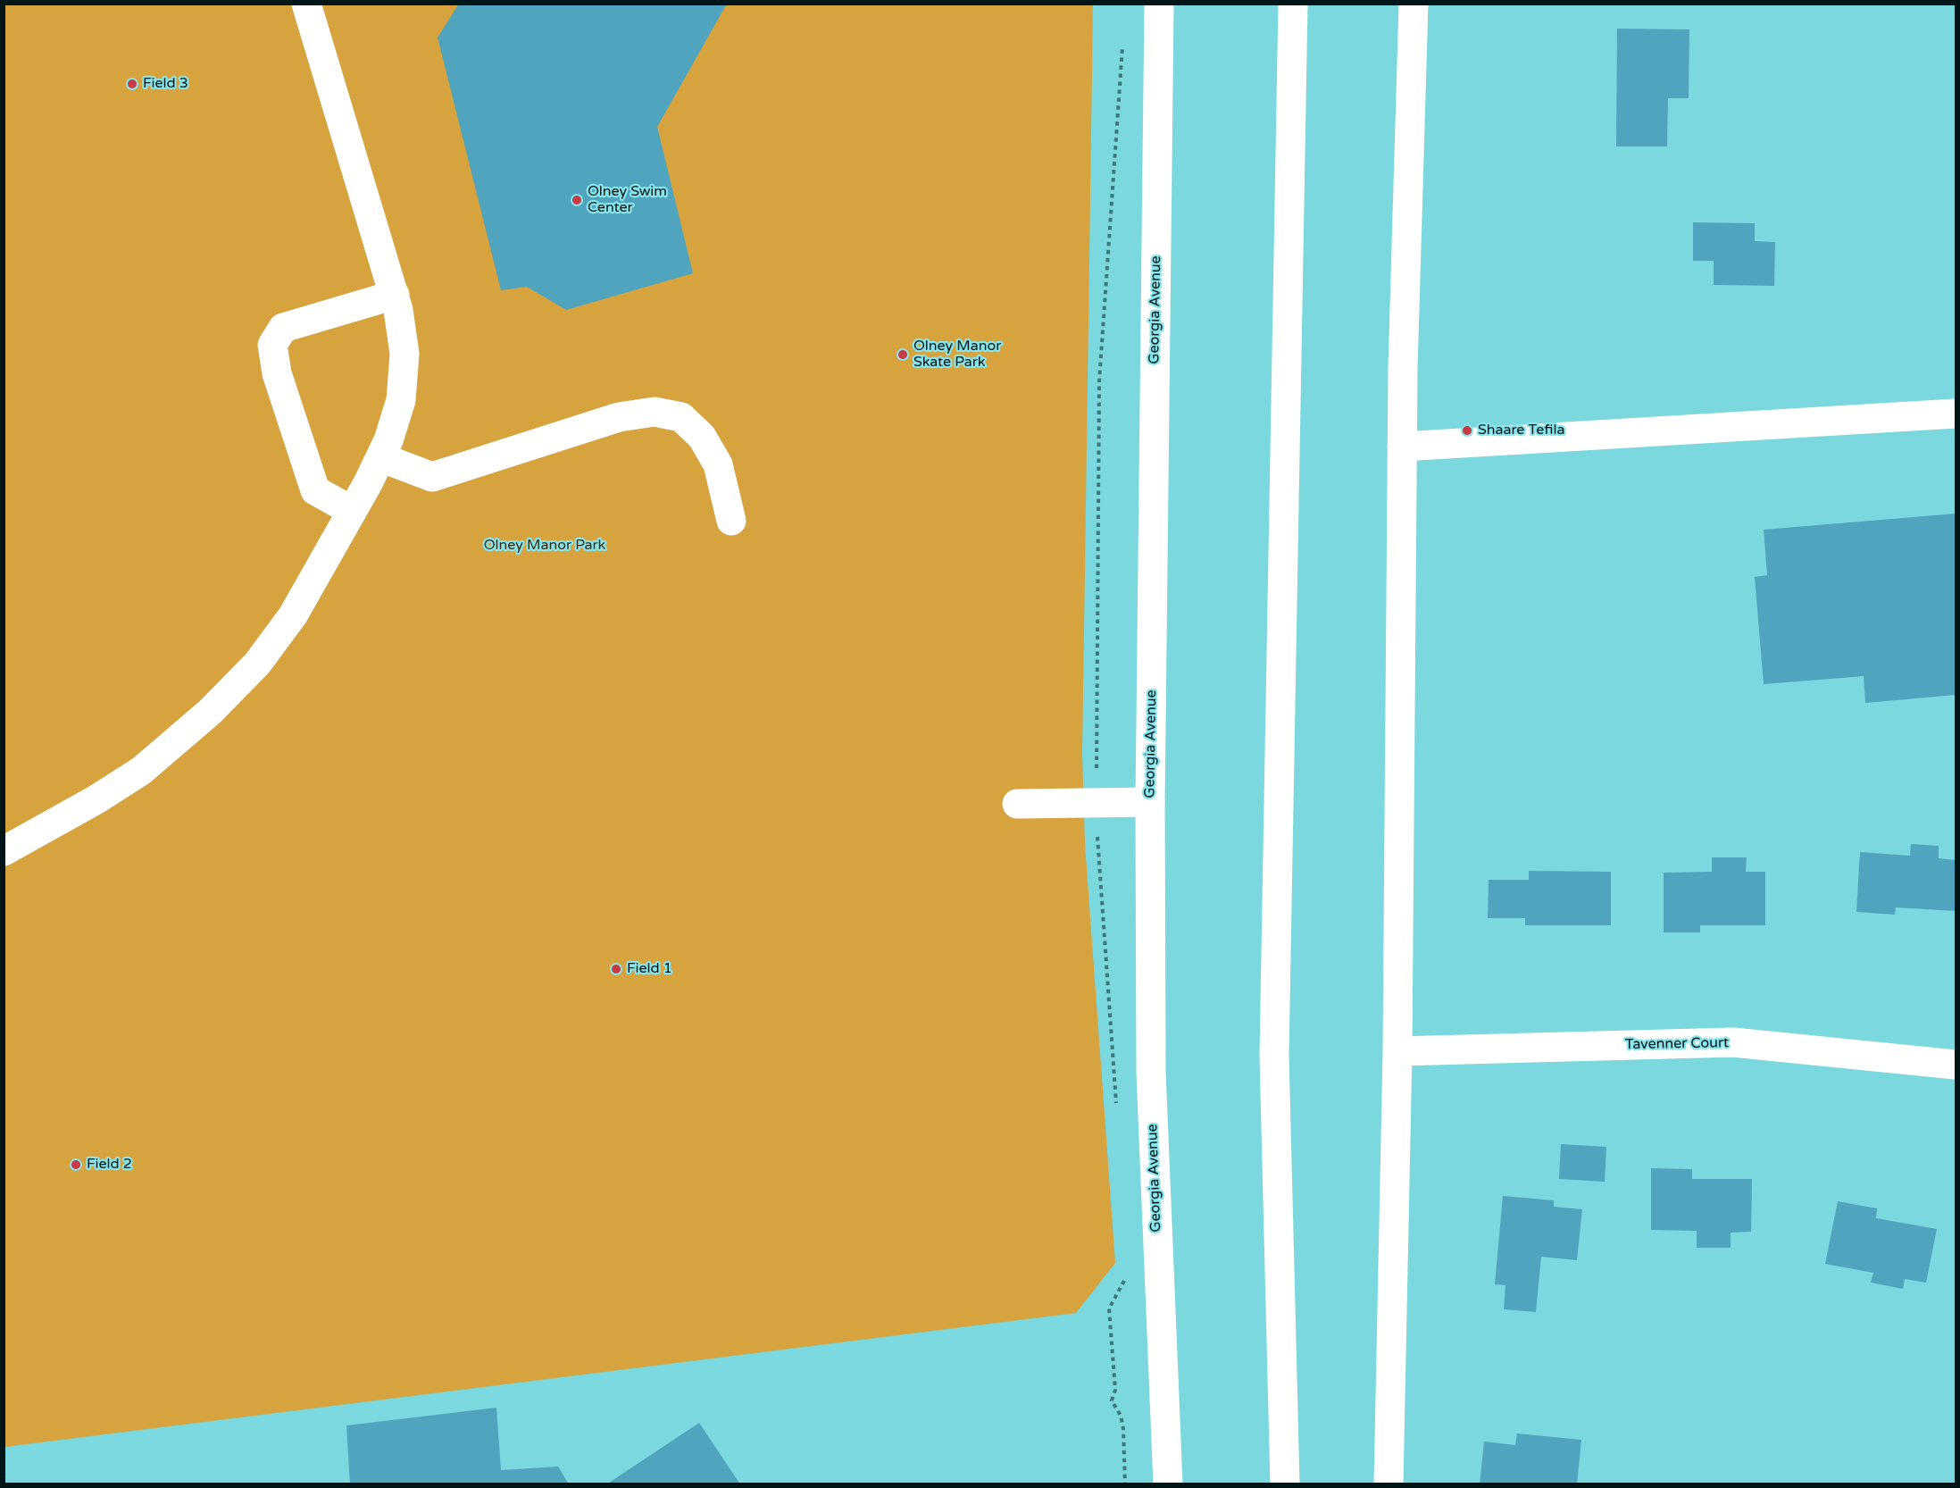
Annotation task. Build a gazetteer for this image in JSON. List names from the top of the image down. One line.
{"streets":{"main road":["Georgia Avenue","Tavenner Court"]},"parks":["Olney Manor Park"],"places":["Field 3","Olney Swim Center","Olney Manor Skate Park","Shaare Tefila","Field 1","Field 2"]}
